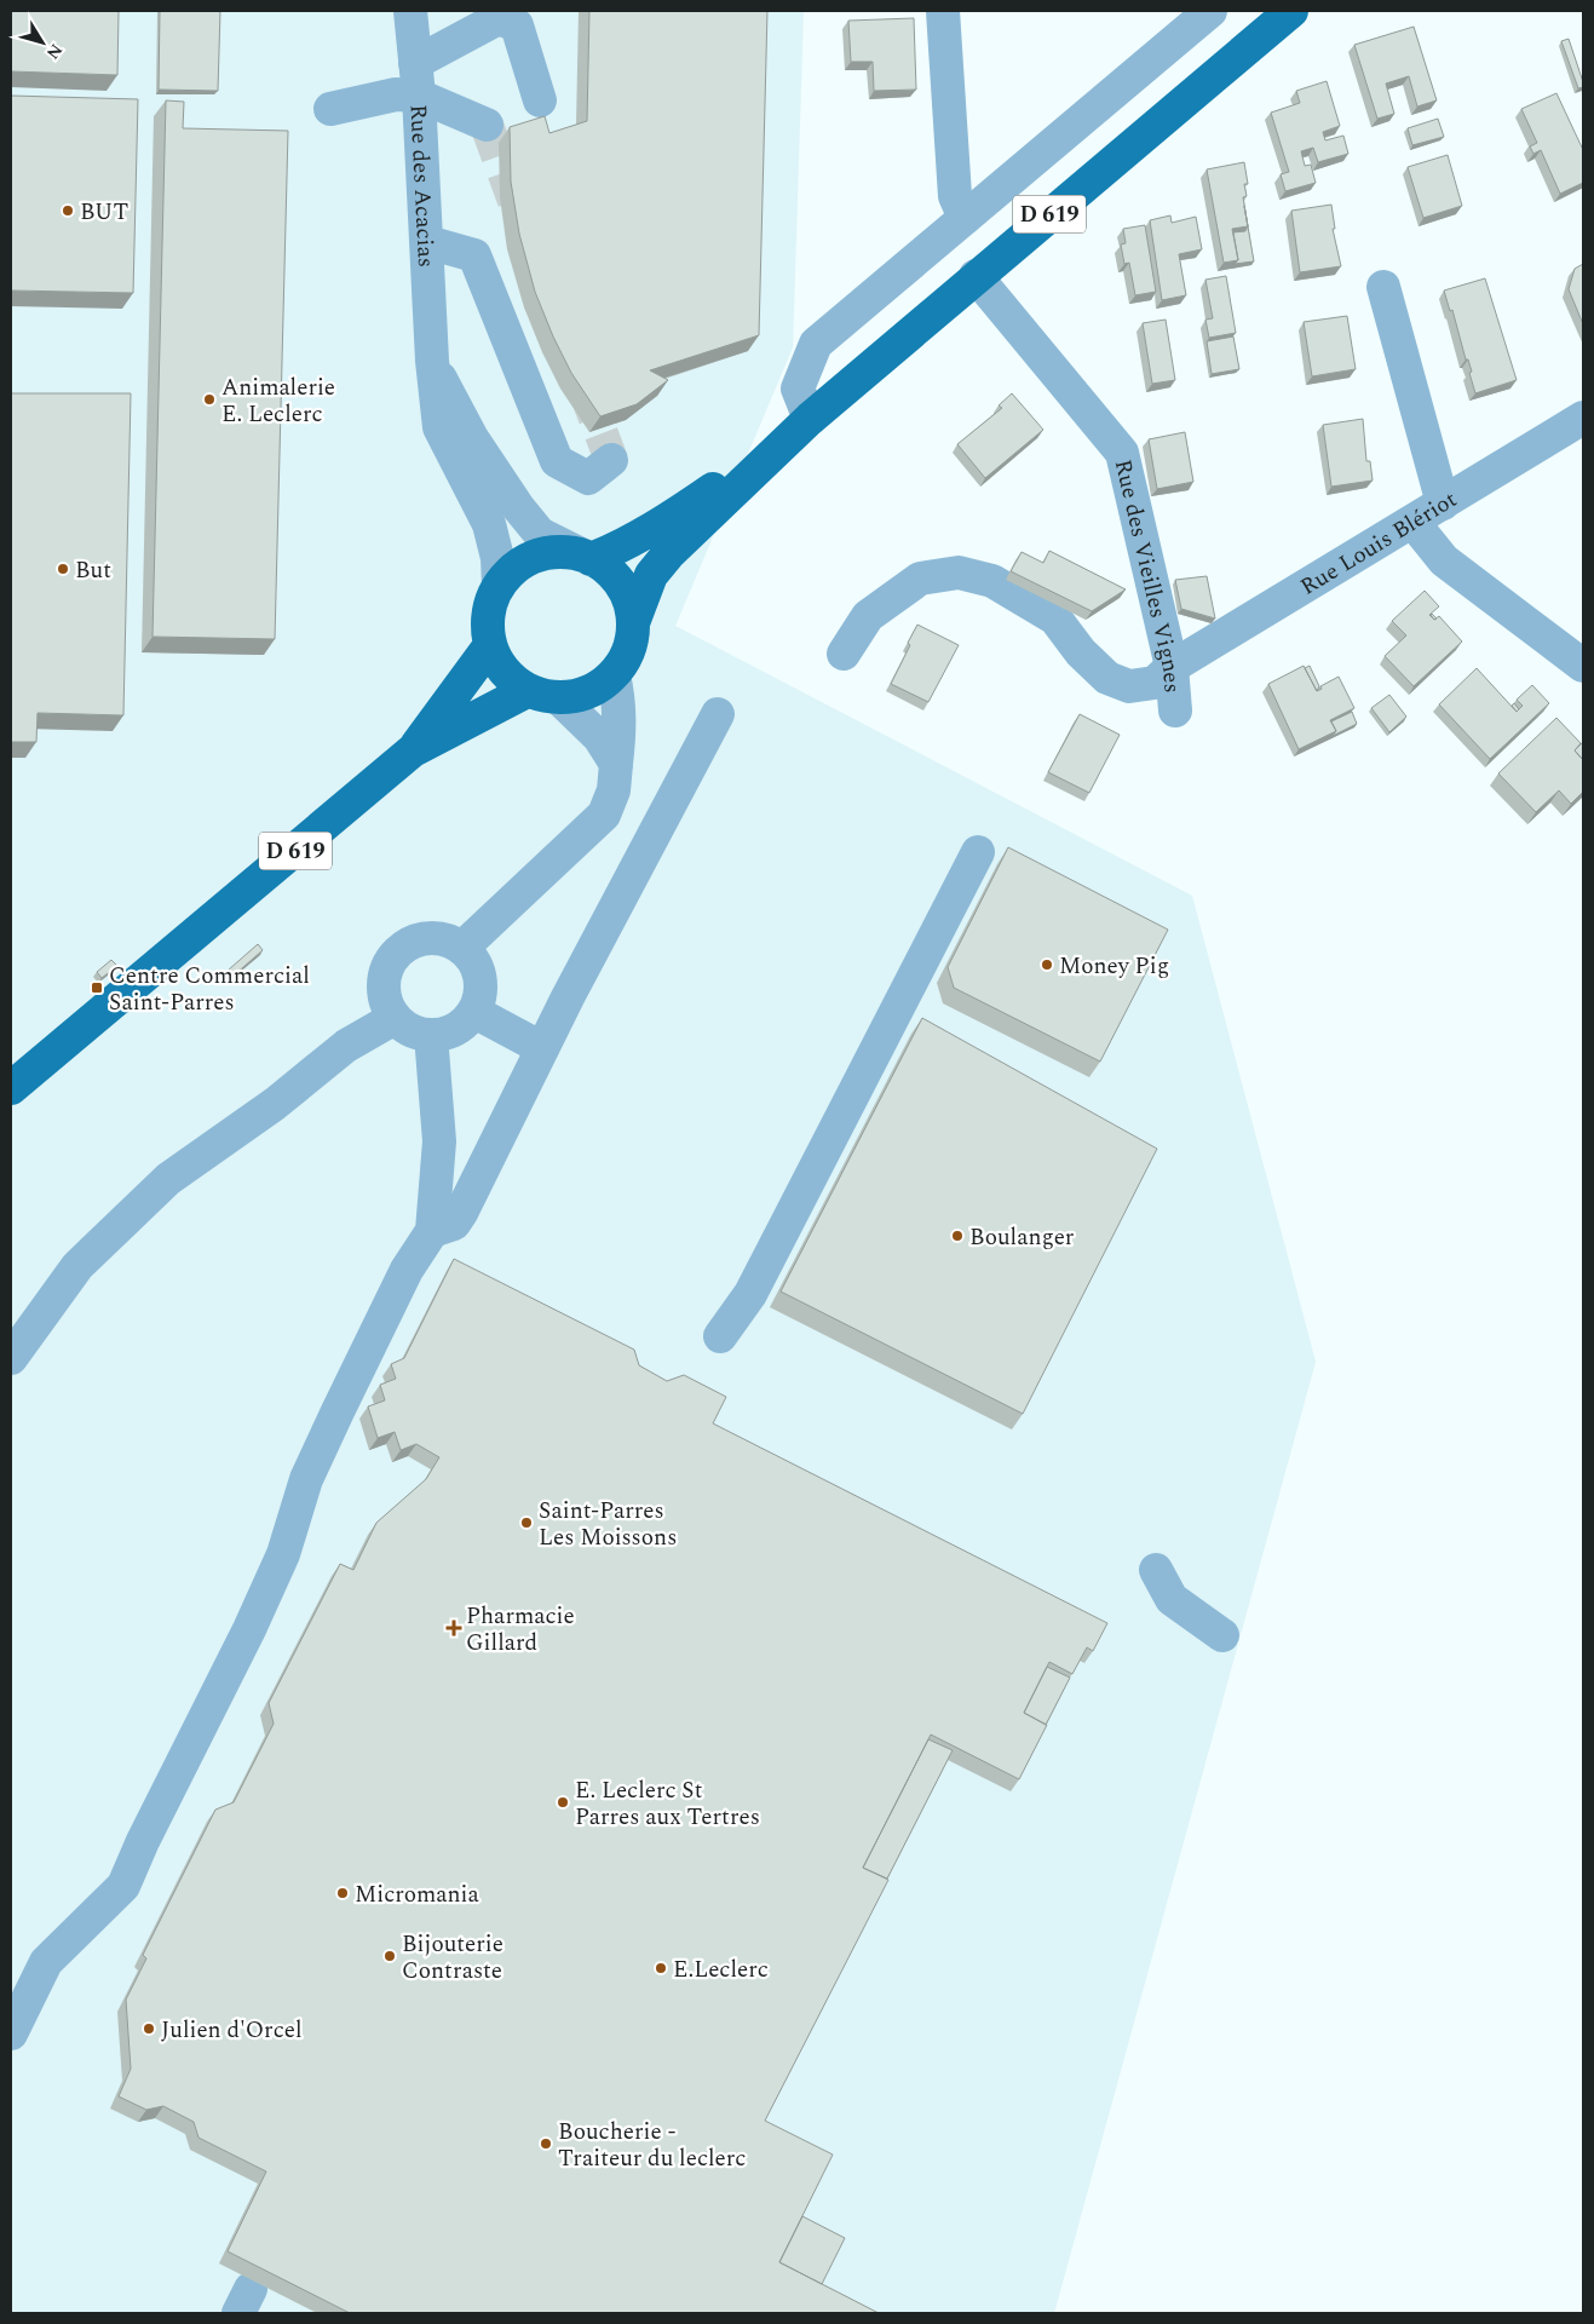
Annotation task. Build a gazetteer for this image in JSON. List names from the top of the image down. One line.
{"streets":{"main road":["D 619"],"street":["Rue des Acacias","Rue Louis Blériot","Rue des Vieilles Vignes"]},"crossings":[["Rue des Acacias","D 619"],["D 619","Rue des Vieilles Vignes"],["Rue Louis Blériot","Rue des Vieilles Vignes"]],"places":{"other":["BUT","Animalerie E. Leclerc","But","Money Pig","Boulanger","Saint-Parres Les Moissons","E. Leclerc St Parres aux Tertres","Micromania","Bijouterie Contraste","E.Leclerc","Julien d'Orcel","Boucherie - Traiteur du leclerc"],"transit":["Centre Commercial Saint-Parres"],"health":["Pharmacie Gillard"]},"north":"bottom right"}
